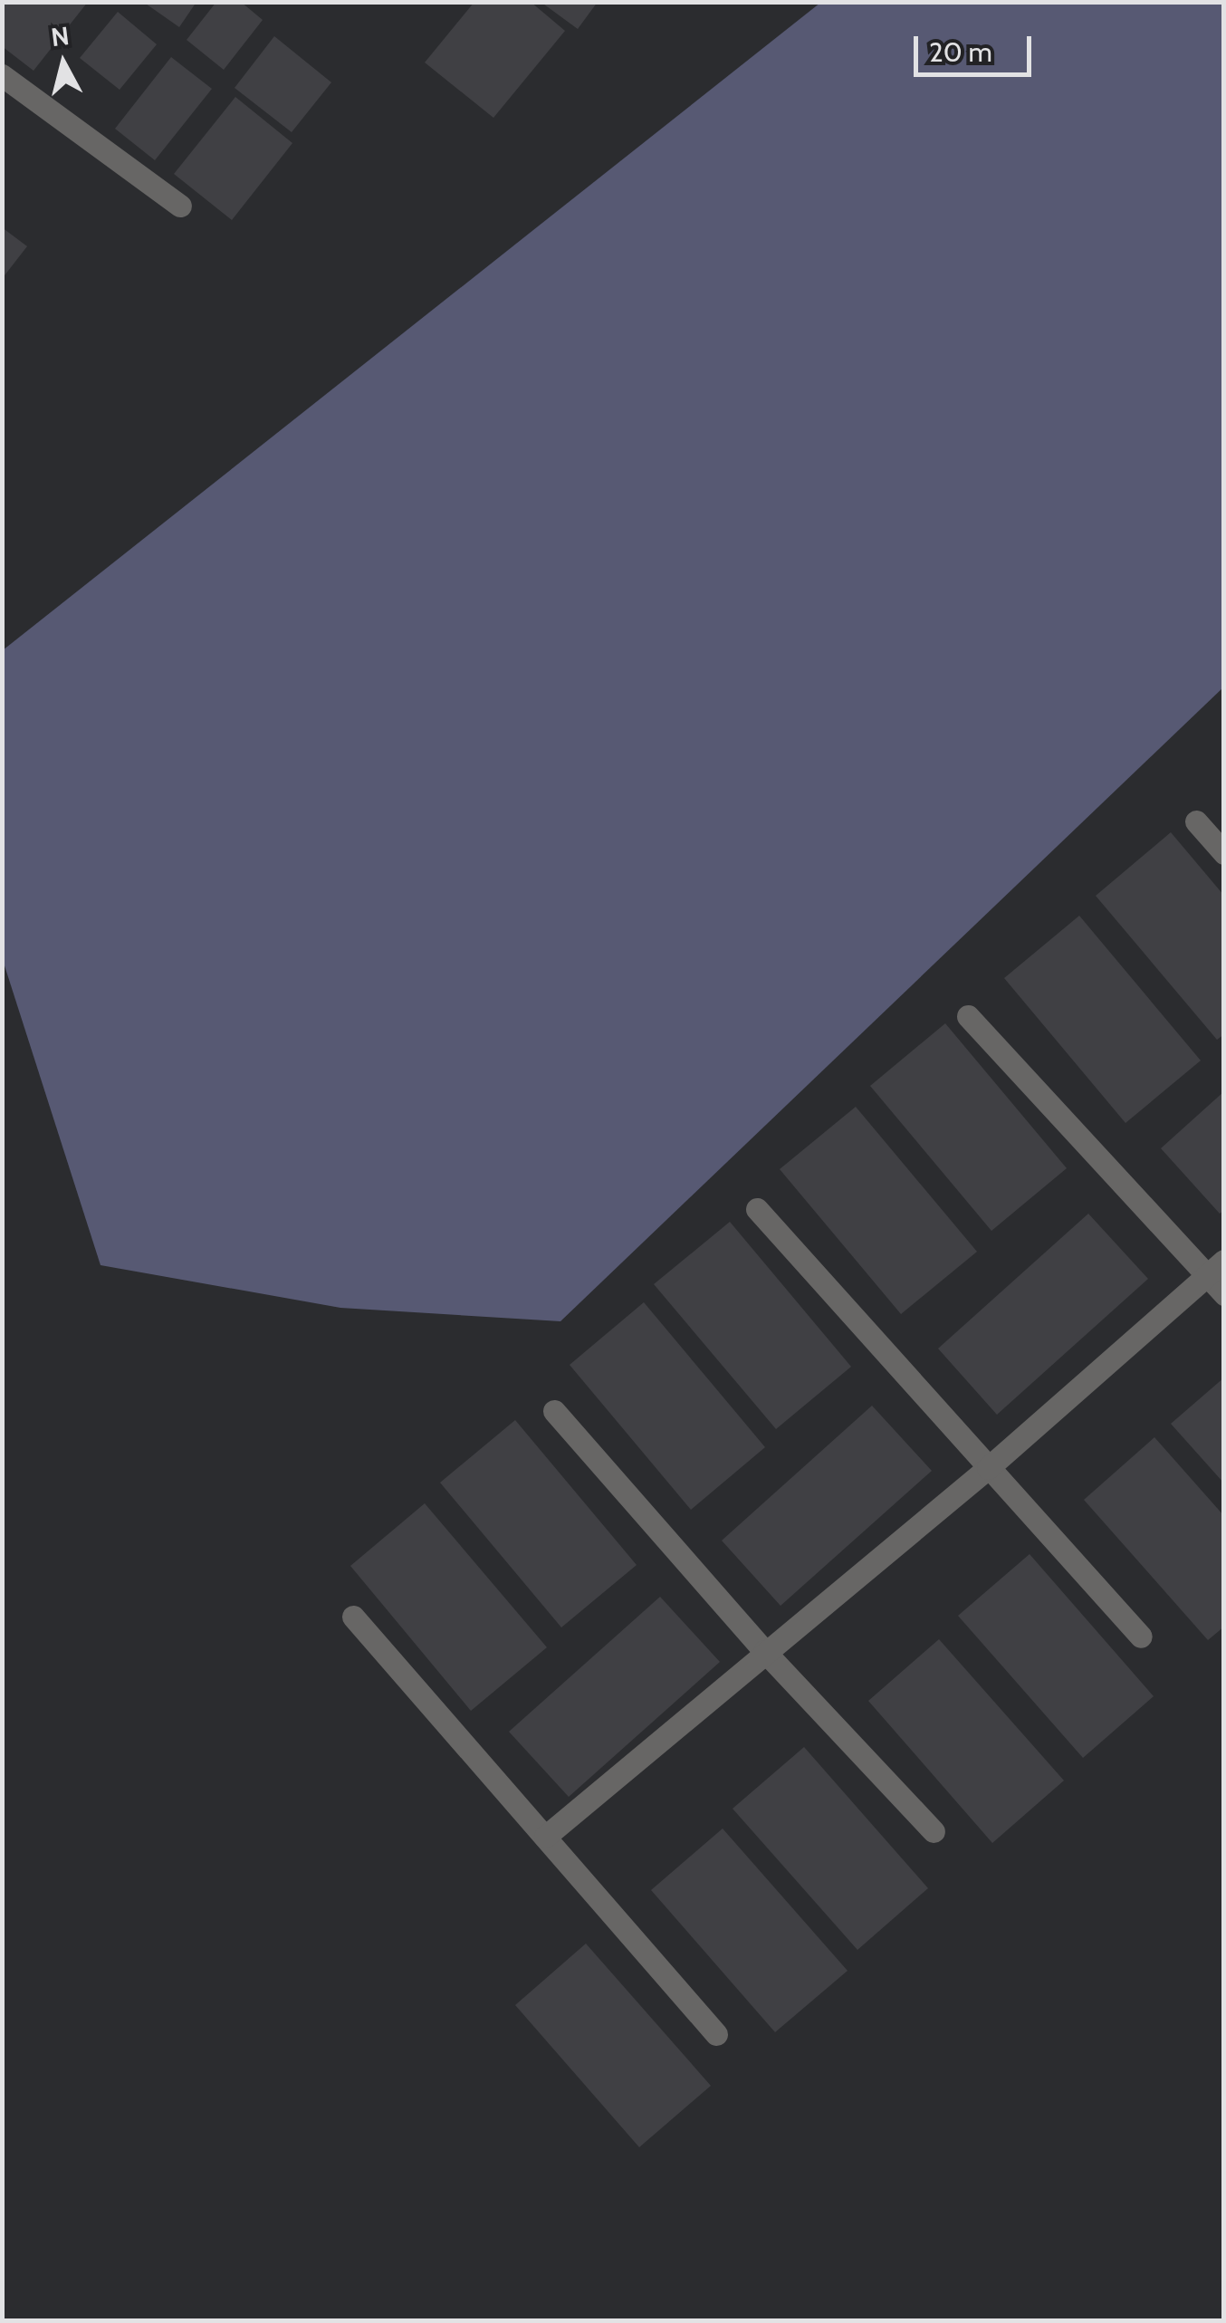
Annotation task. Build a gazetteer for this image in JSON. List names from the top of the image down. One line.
{"scale_bar":"20 m","north":"top"}
